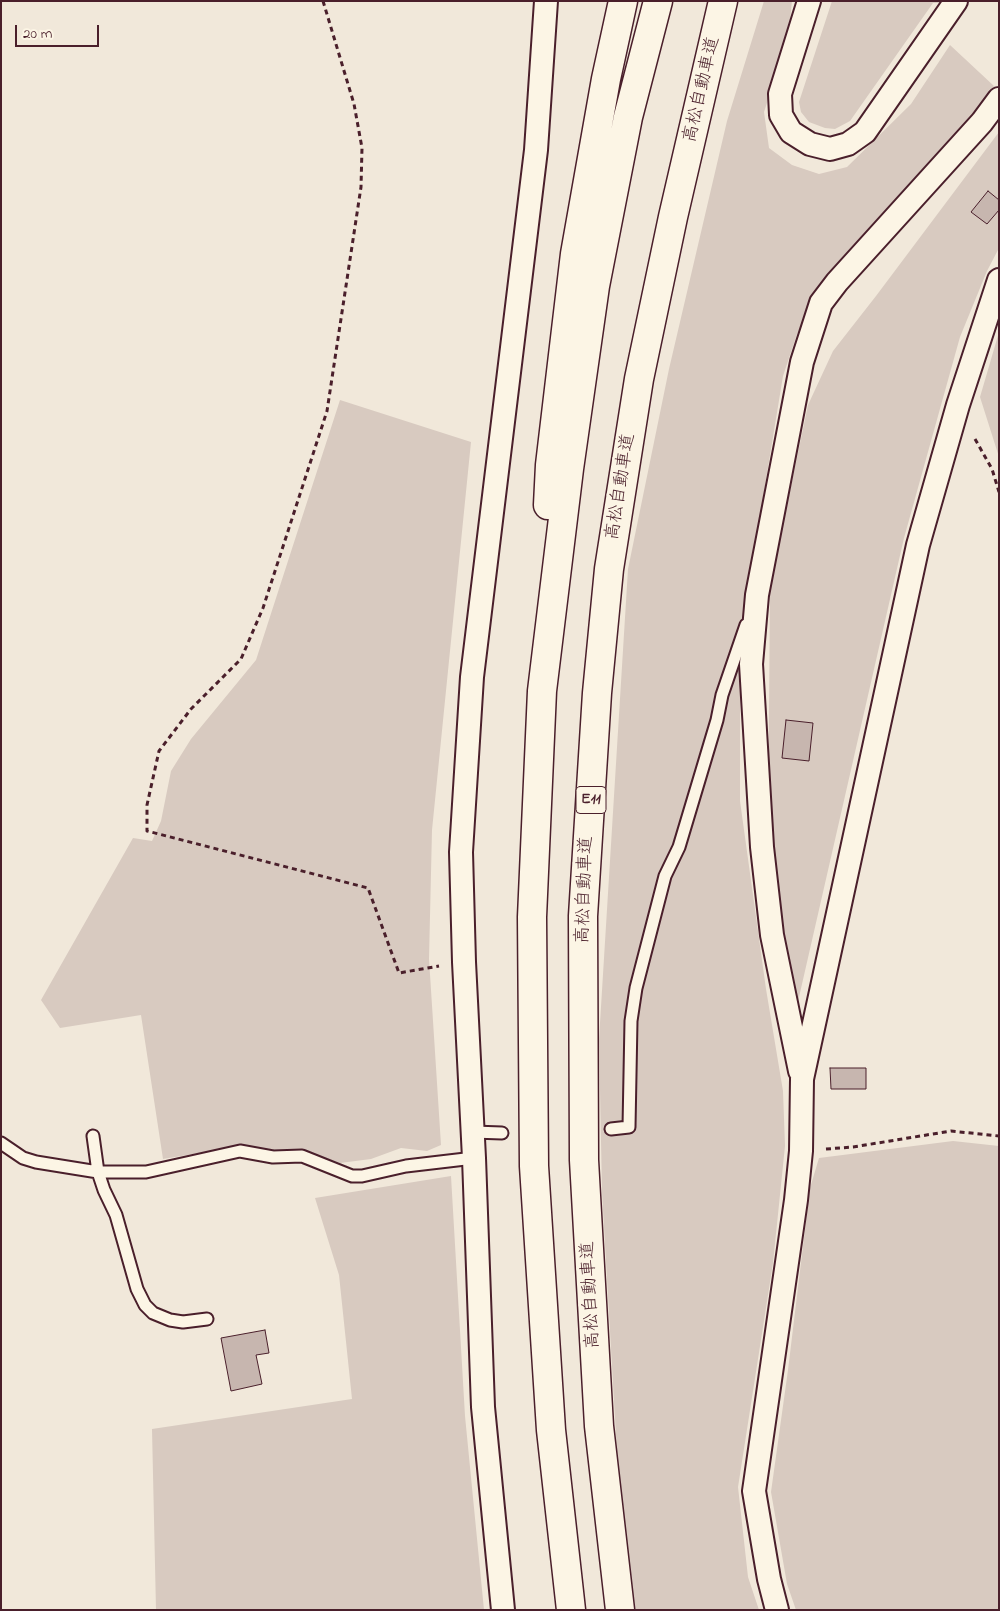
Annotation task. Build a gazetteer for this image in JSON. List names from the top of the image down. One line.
{"streets":{"highway":["高松自動車道","E11"]},"scale_bar":"20 m"}
